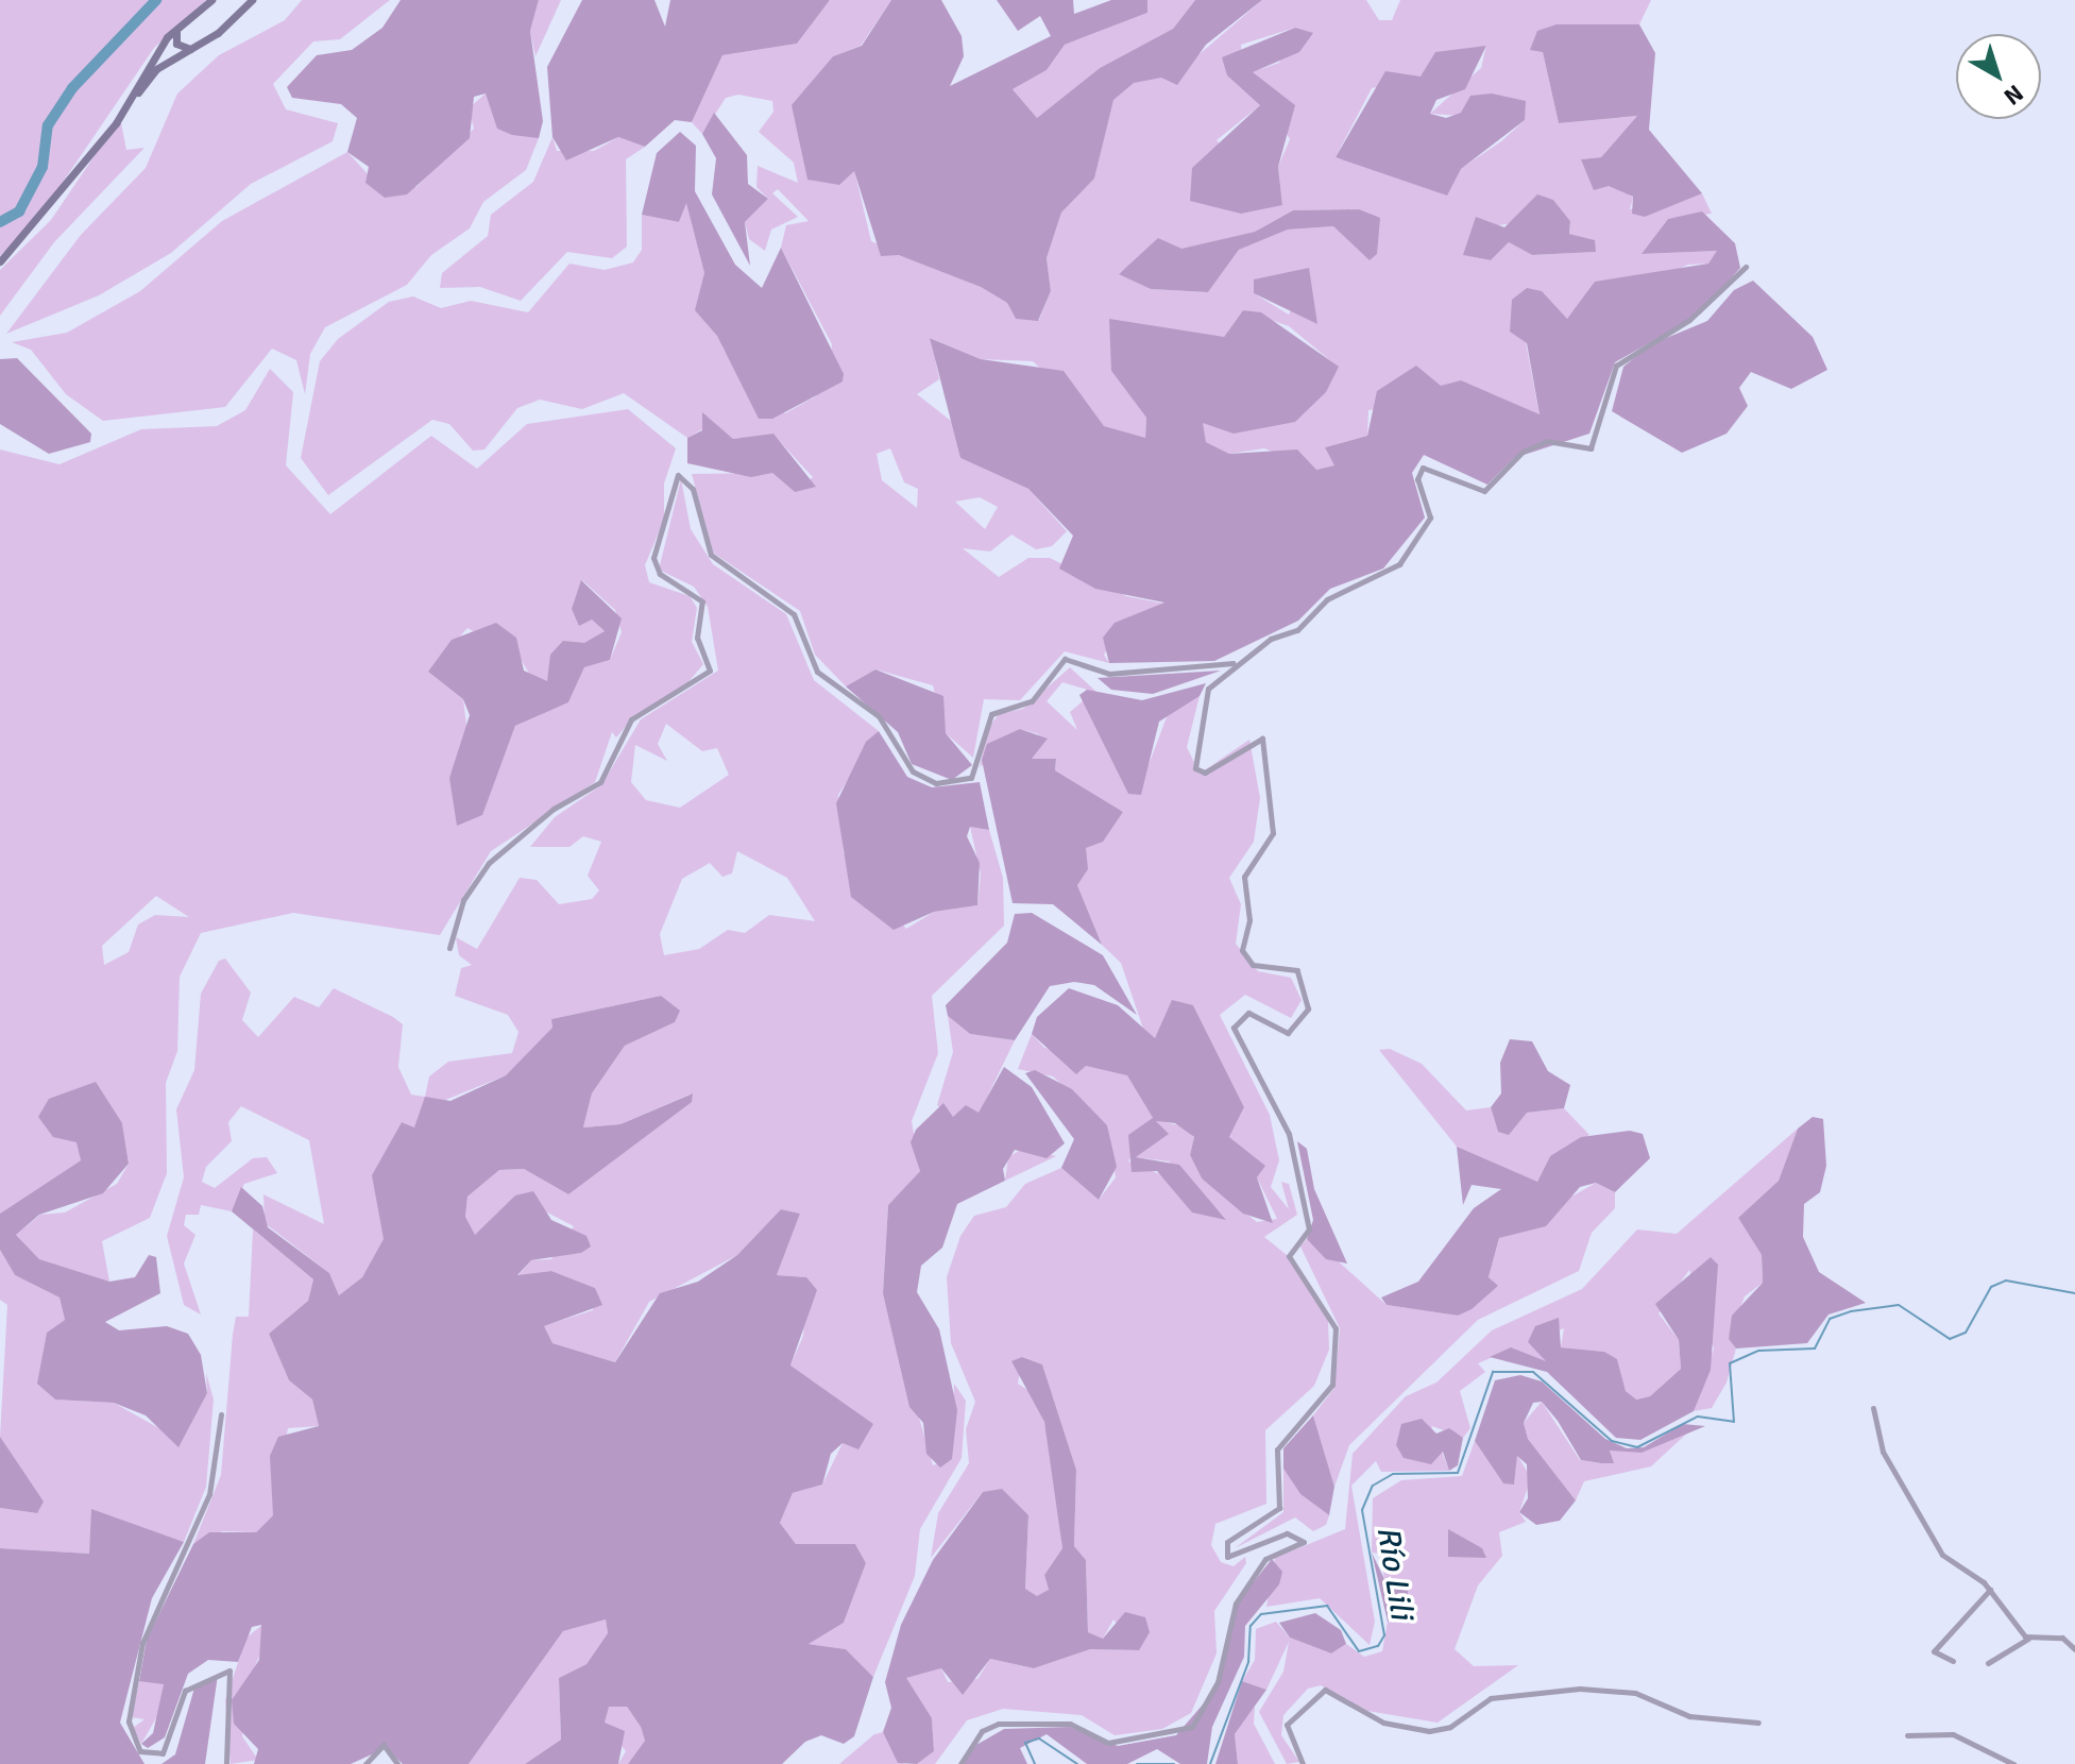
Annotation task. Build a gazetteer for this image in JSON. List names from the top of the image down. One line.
{"water":["Río Lili"],"north":"bottom right"}
